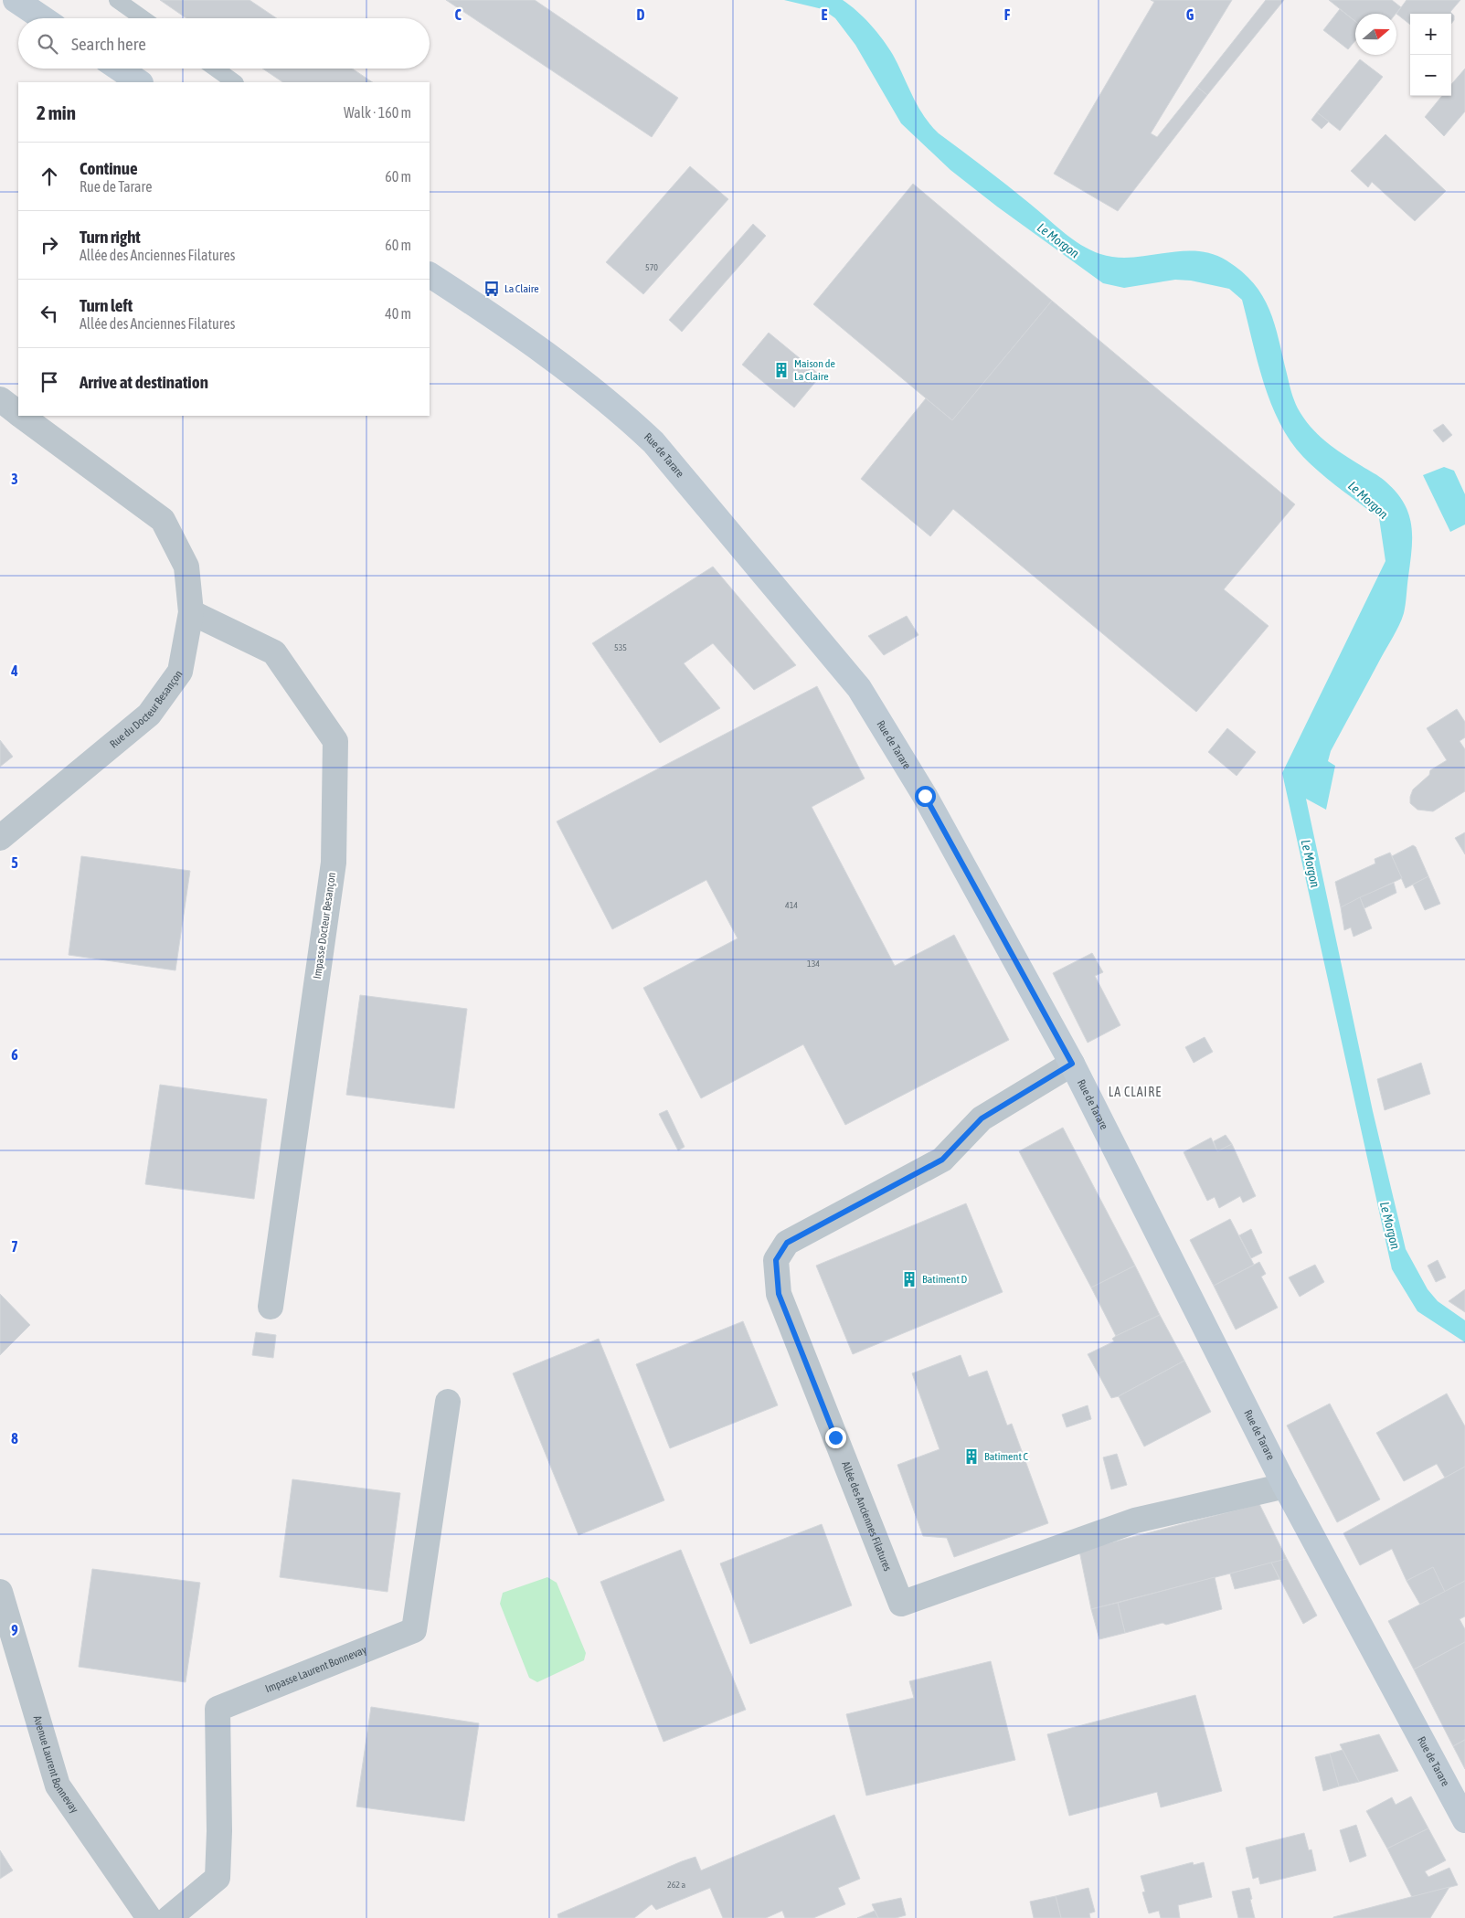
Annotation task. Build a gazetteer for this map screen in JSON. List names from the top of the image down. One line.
{"streets":{"main road":["Rue de Tarare"],"street":["Rue du Docteur Besançon","Impasse Docteur Besançon","Allée des Anciennes Filatures","Impasse Laurent Bonnevay","Avenue Laurent Bonnevay"]},"crossings":[["Rue de Tarare","Allée des Anciennes Filatures"],["Rue du Docteur Besançon","Impasse Docteur Besançon"]],"districts":["LA CLAIRE"],"water":["Le Morgon"],"places":{"bus stop":["La Claire"],"building":["Maison de La Claire","Batiment D","Batiment C"]},"house_numbers":["570","535","414","134","262 a"],"north":"right","page":{"map_buttons":["+","−"],"search":"Search here","heading":["2 min","Walk · 160 m"],"list":[["Continue","Rue de Tarare","60 m"],["Turn right","Allée des Anciennes Filatures","60 m"],["Turn left","Allée des Anciennes Filatures","40 m"],"Arrive at destination"]},"grid":{"columns":["C","D","E","F","G"],"rows":["3","4","5","6","7","8","9"]}}
